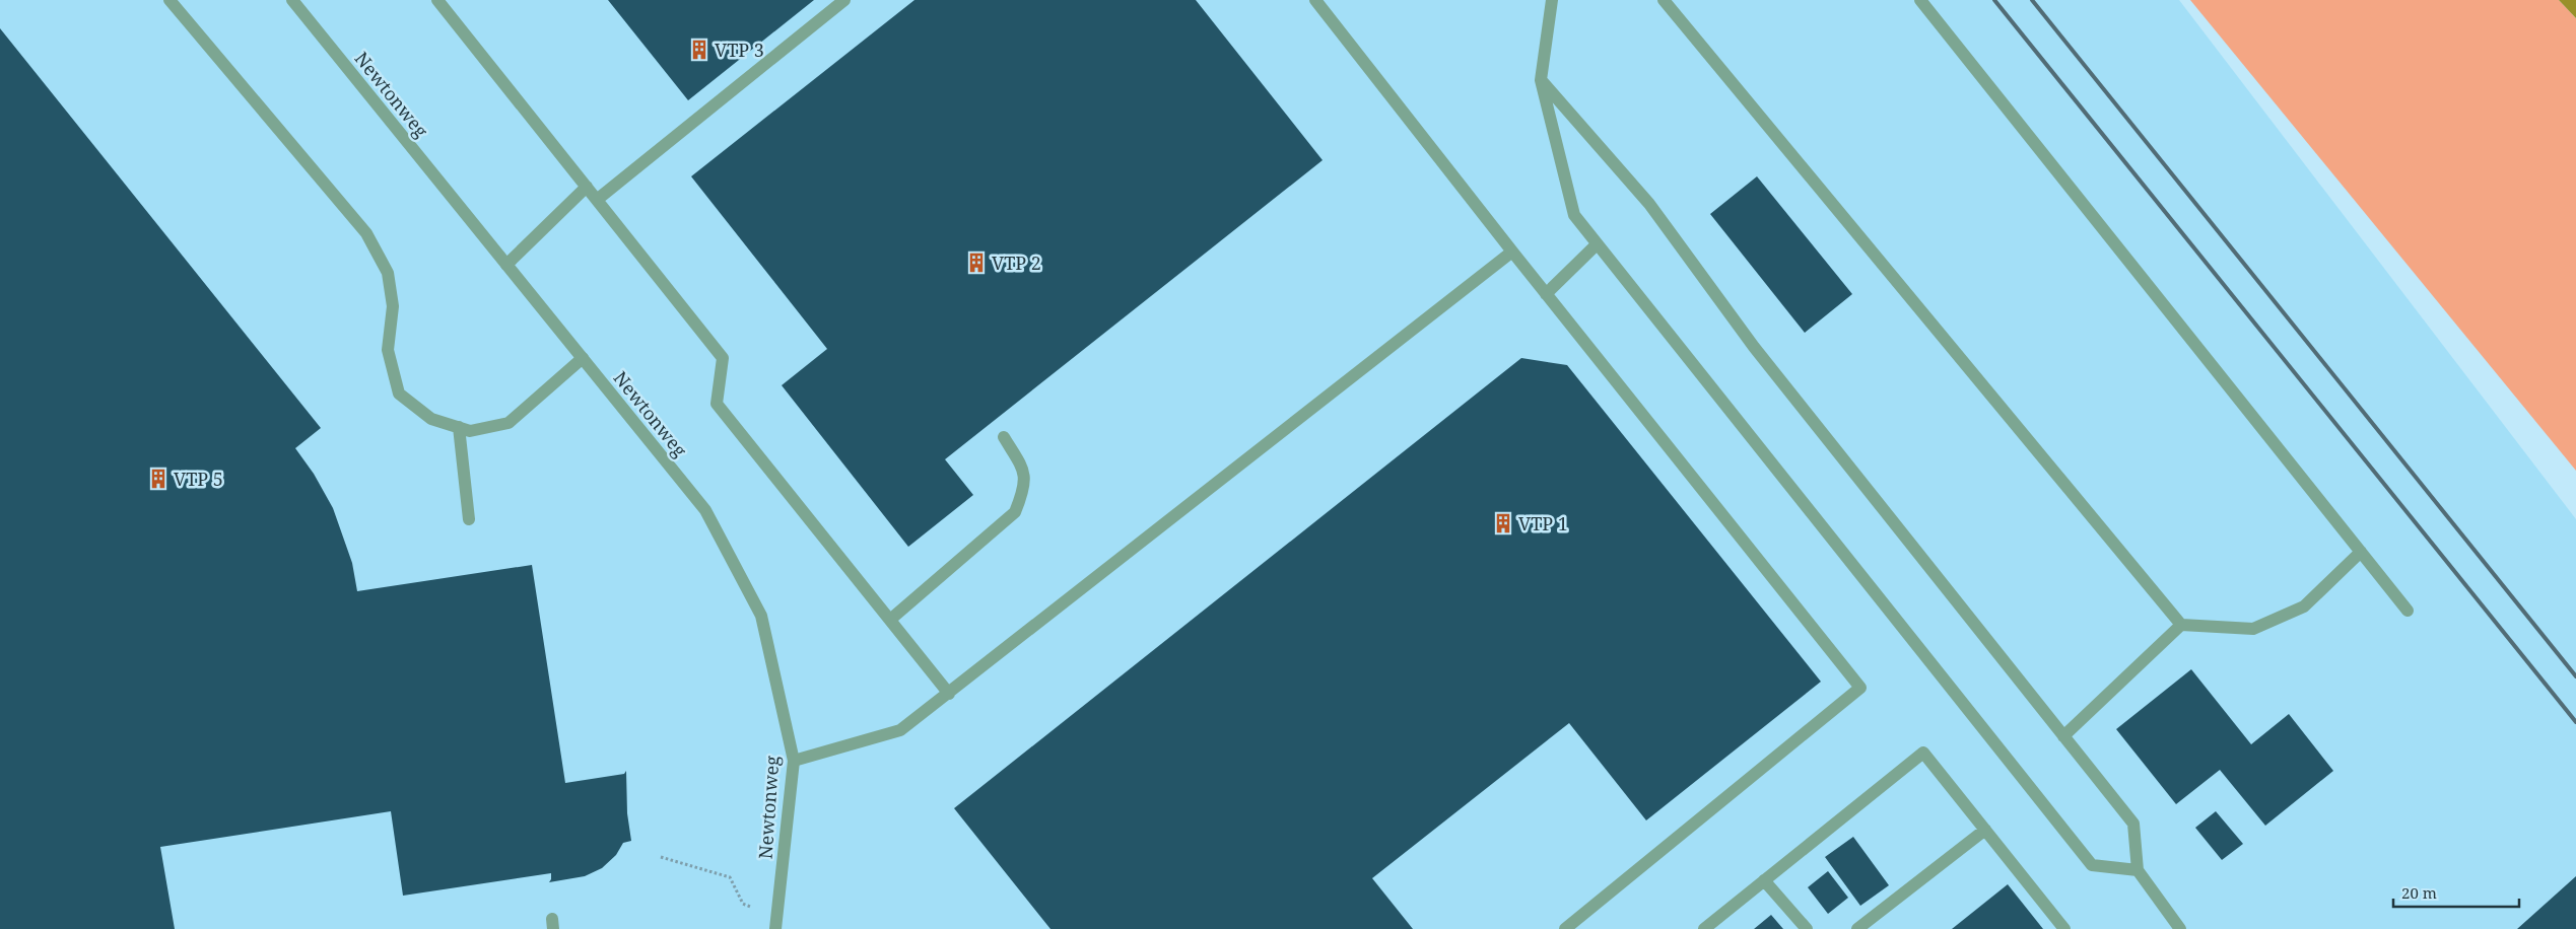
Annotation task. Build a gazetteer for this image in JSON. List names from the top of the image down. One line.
{"streets":{"street":["Newtonweg"]},"places":{"building":["VTP 3","VTP 2","VTP 5","VTP 1"]},"scale_bar":"20 m"}
